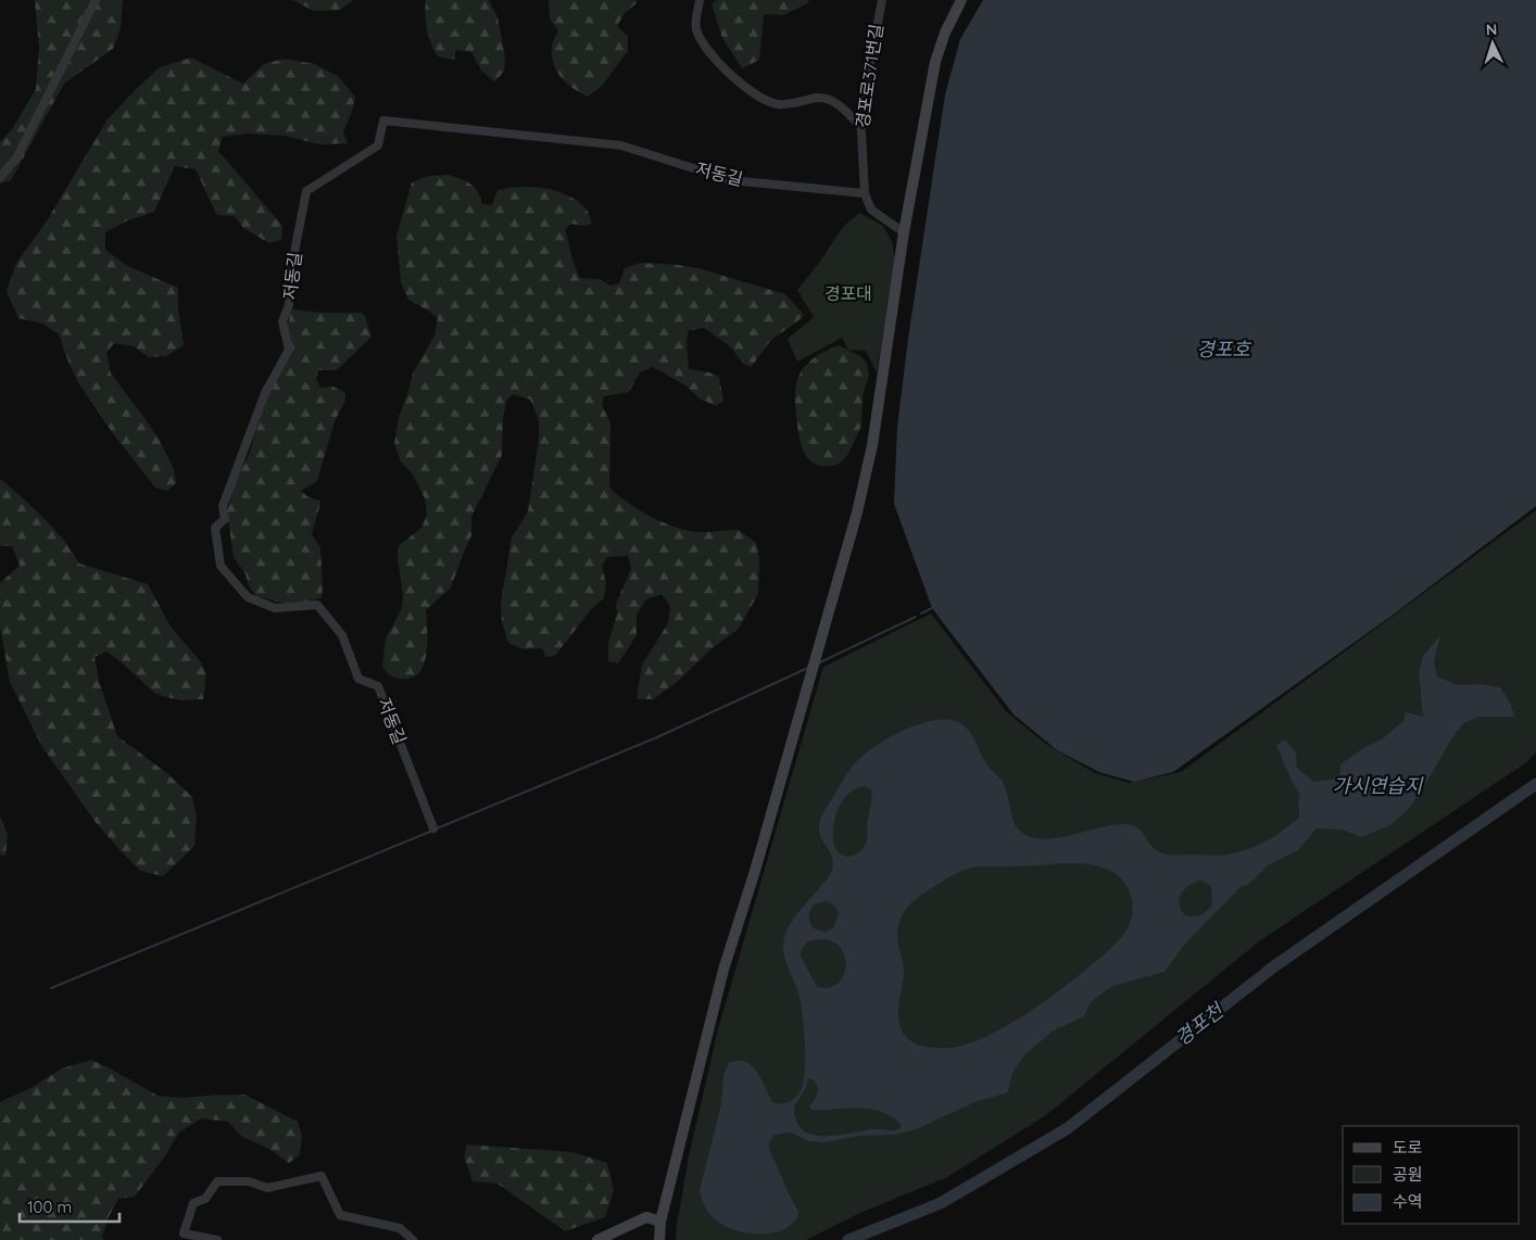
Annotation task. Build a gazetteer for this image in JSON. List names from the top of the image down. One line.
{"streets":{"street":["경포로371번길","저동길"]},"crossings":[["경포로371번길","저동길"]],"water":["경포호","가시연습지","경포천"],"parks":["경포대"],"legend":["도로","공원","수역"],"scale_bar":"100 m","north":"top"}
